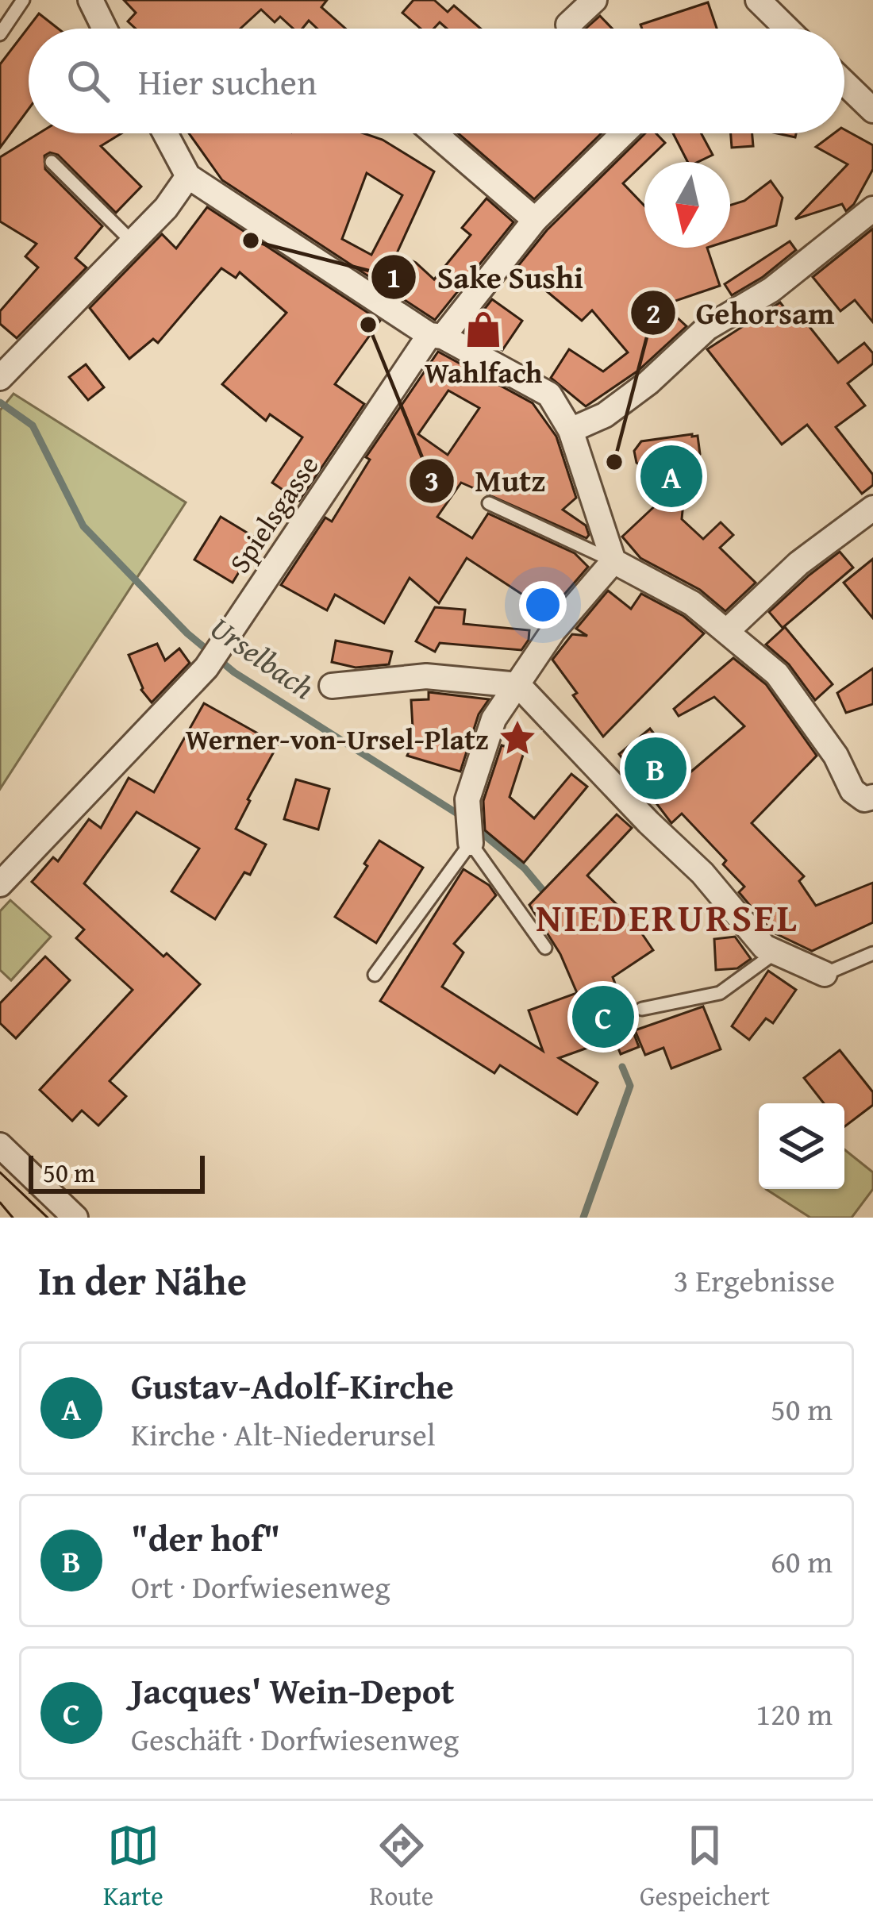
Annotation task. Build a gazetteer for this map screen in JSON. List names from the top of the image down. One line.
{"streets":{"street":["Spielsgasse"]},"districts":["NIEDERURSEL"],"water":["Urselbach"],"places":{"other":["Sake Sushi","Mutz","Gehorsam"],"shop":["Wahlfach"],"place":["Werner-von-Ursel-Platz"]},"scale_bar":"50 m","north":"bottom","page":{"search":"Hier suchen","pins":["A","B","C"],"scale":"50 m","heading":["In der Nähe","3 Ergebnisse"],"list":[{"mark":"A","name":"Gustav-Adolf-Kirche","note":"Kirche · Alt-Niederursel","value":"50 m"},{"mark":"B","name":"\"der hof\"","note":"Ort · Dorfwiesenweg","value":"60 m"},{"mark":"C","name":"Jacques' Wein-Depot","note":"Geschäft · Dorfwiesenweg","value":"120 m"}],"nav":["Karte","Route","Gespeichert"]}}
